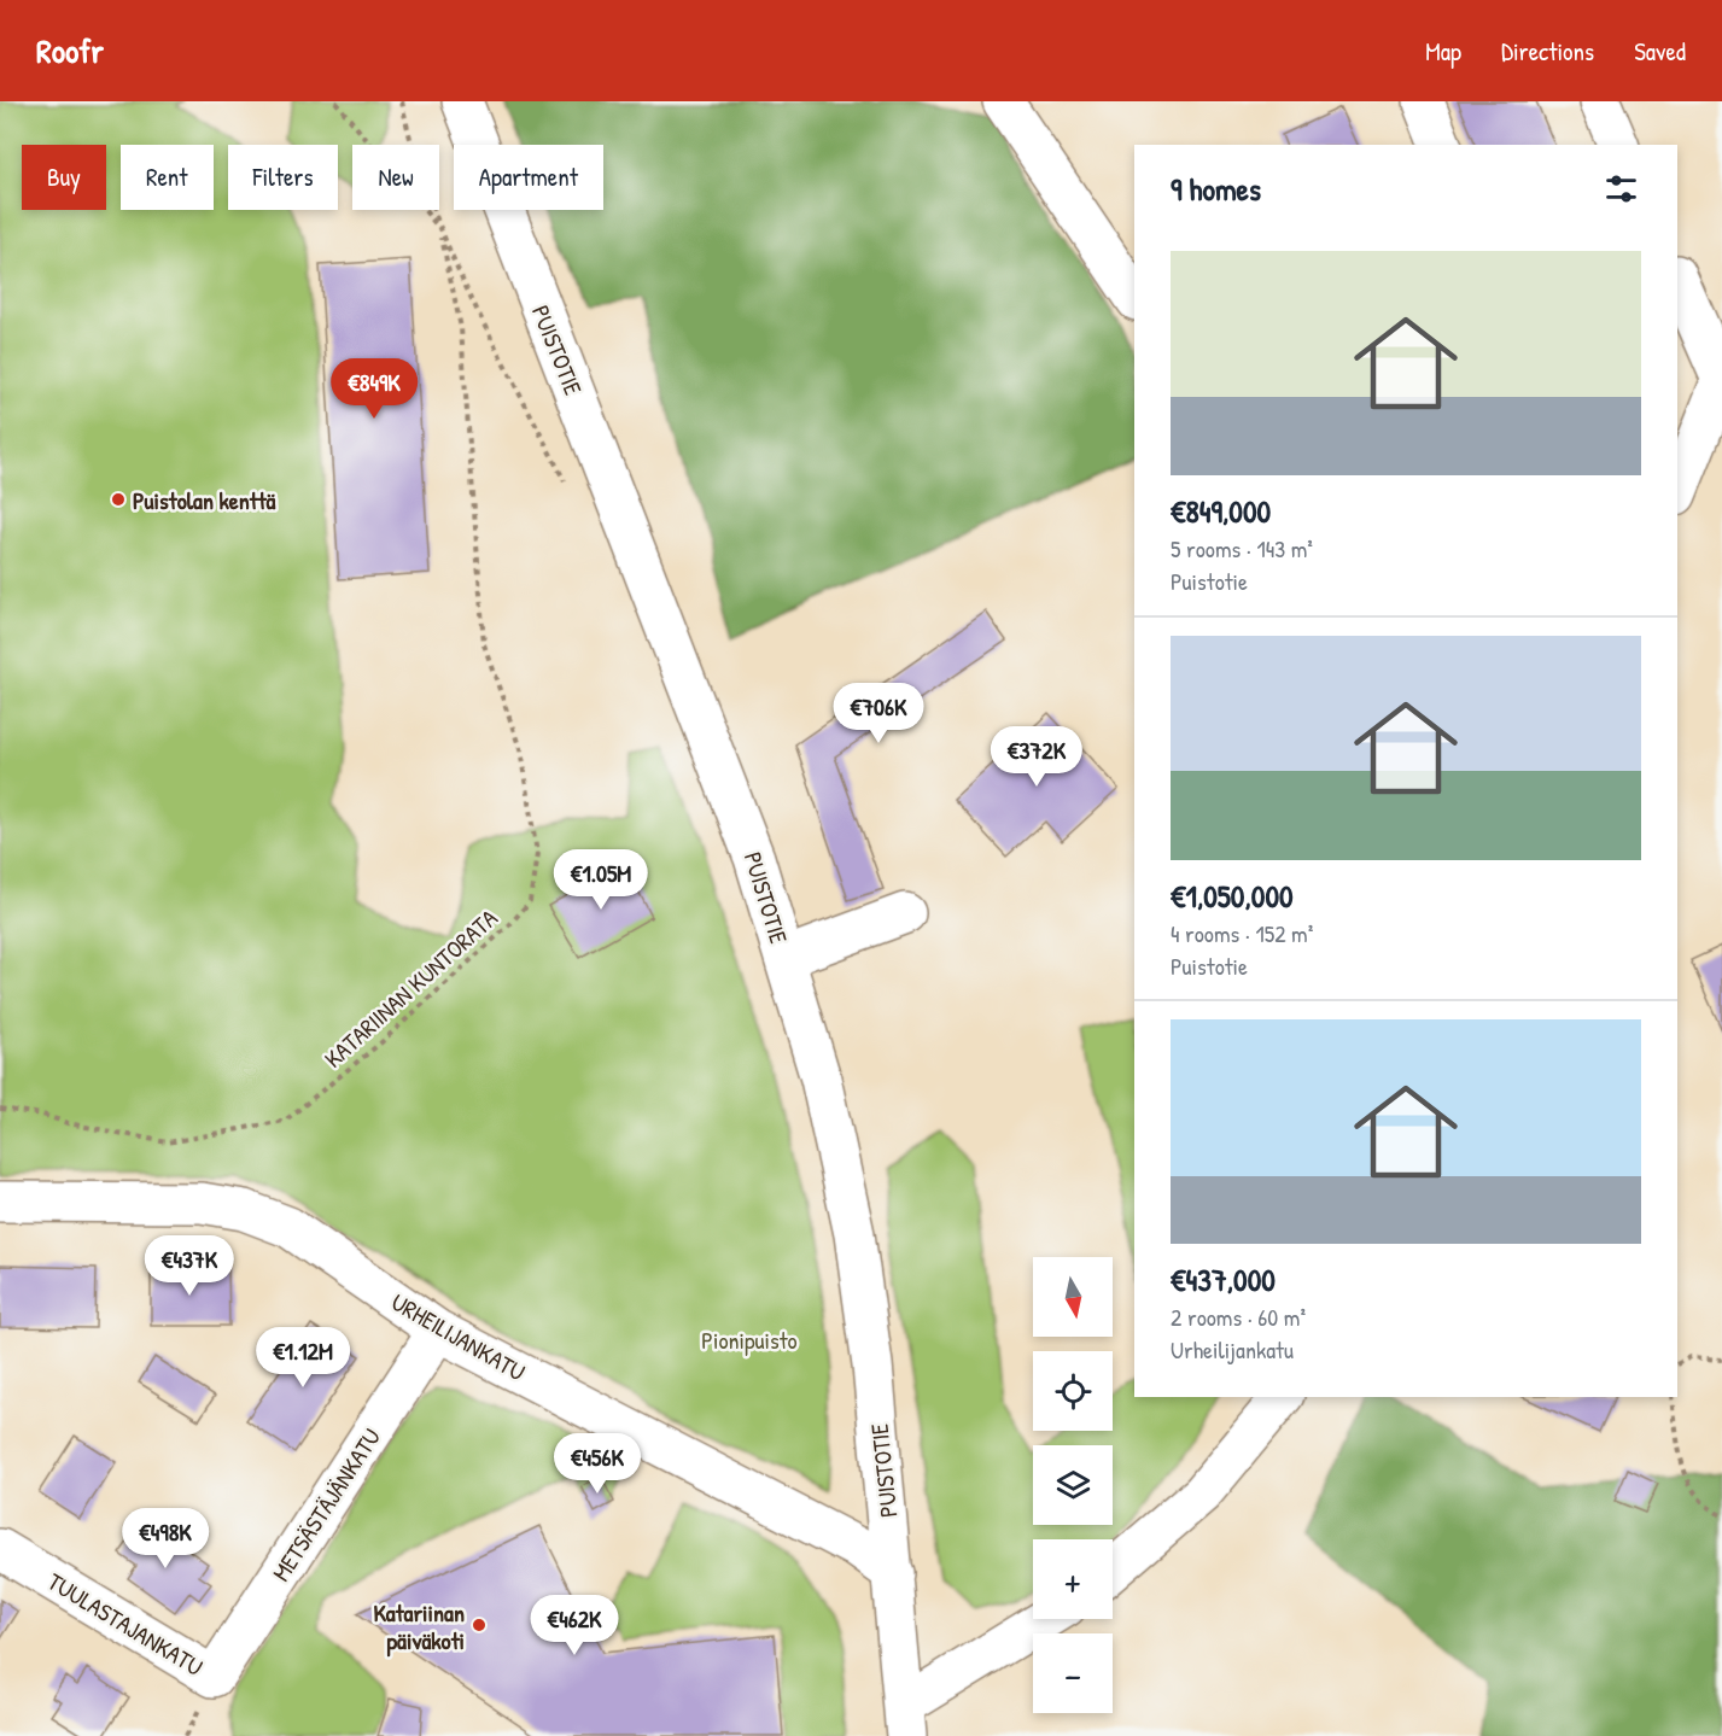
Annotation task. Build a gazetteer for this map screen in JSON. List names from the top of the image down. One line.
{"streets":{"street":["PUISTOTIE","URHEILIJANKATU","METSÄSTÄJÄNKATU","TUULASTAJANKATU"],"path":["KATARIINAN KUNTORATA"]},"crossings":[["PUISTOTIE","URHEILIJANKATU"],["URHEILIJANKATU","METSÄSTÄJÄNKATU"],["METSÄSTÄJÄNKATU","TUULASTAJANKATU"]],"parks":["Pionipuisto"],"places":["Puistolan kenttä","Katariinan päiväkoti"],"north":"bottom","page":{"header":"Roofr","nav":["Map","Directions","Saved"],"chip":["Buy","Rent","Filters","New","Apartment"],"heading":"9 homes","list":[{"name":"€849,000","note":"5 rooms · 143 m² · Puistotie"},{"name":"€1,050,000","note":"4 rooms · 152 m² · Puistotie"},{"name":"€437,000","note":"2 rooms · 60 m² · Urheilijankatu"}],"price":["€849K","€706K","€372K","€1.05M","€437K","€1.12M","€456K","€498K","€462K"],"map_buttons":["+","−"]}}
